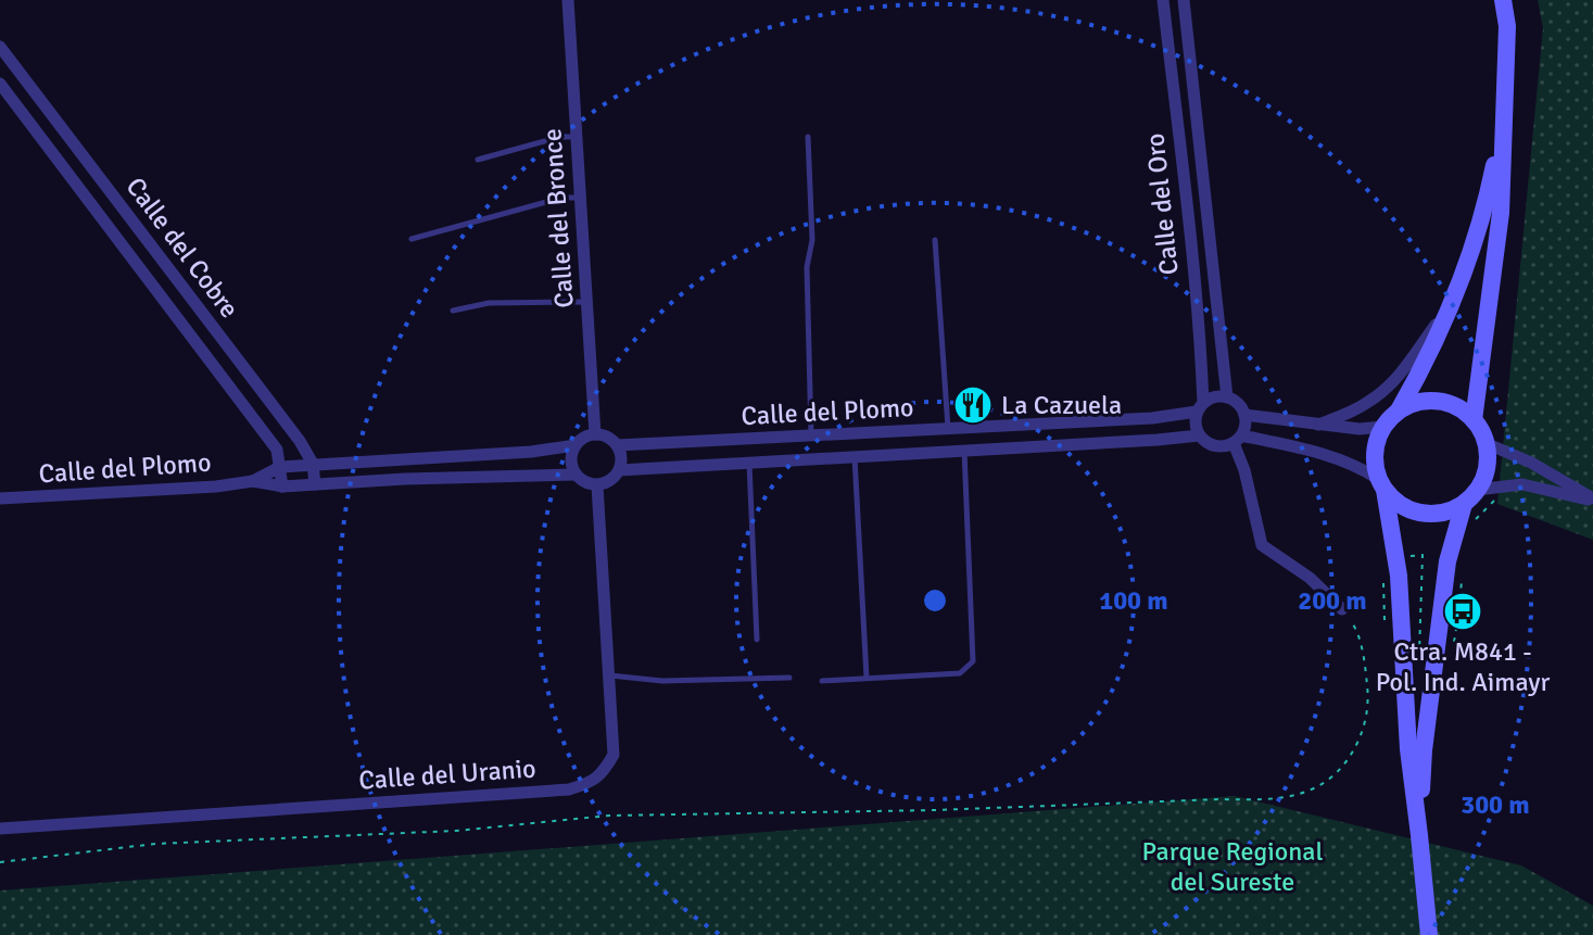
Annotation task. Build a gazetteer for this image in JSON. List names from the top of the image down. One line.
{"streets":{"street":["Calle del Oro","Calle del Bronce","Calle del Cobre","Calle del Plomo","Calle del Uranio"]},"crossings":[["Calle del Oro","Calle del Plomo"],["Calle del Bronce","Calle del Plomo"],["Calle del Bronce","Calle del Uranio"],["Calle del Cobre","Calle del Plomo"],["Calle del Plomo","Calle del Uranio"]],"parks":["Parque Regional del Sureste"],"places":{"restaurant":["La Cazuela"],"bus stop":["Ctra. M841 - Pol. Ind. Aimayr"]},"rings":["100 m","200 m","300 m"]}
